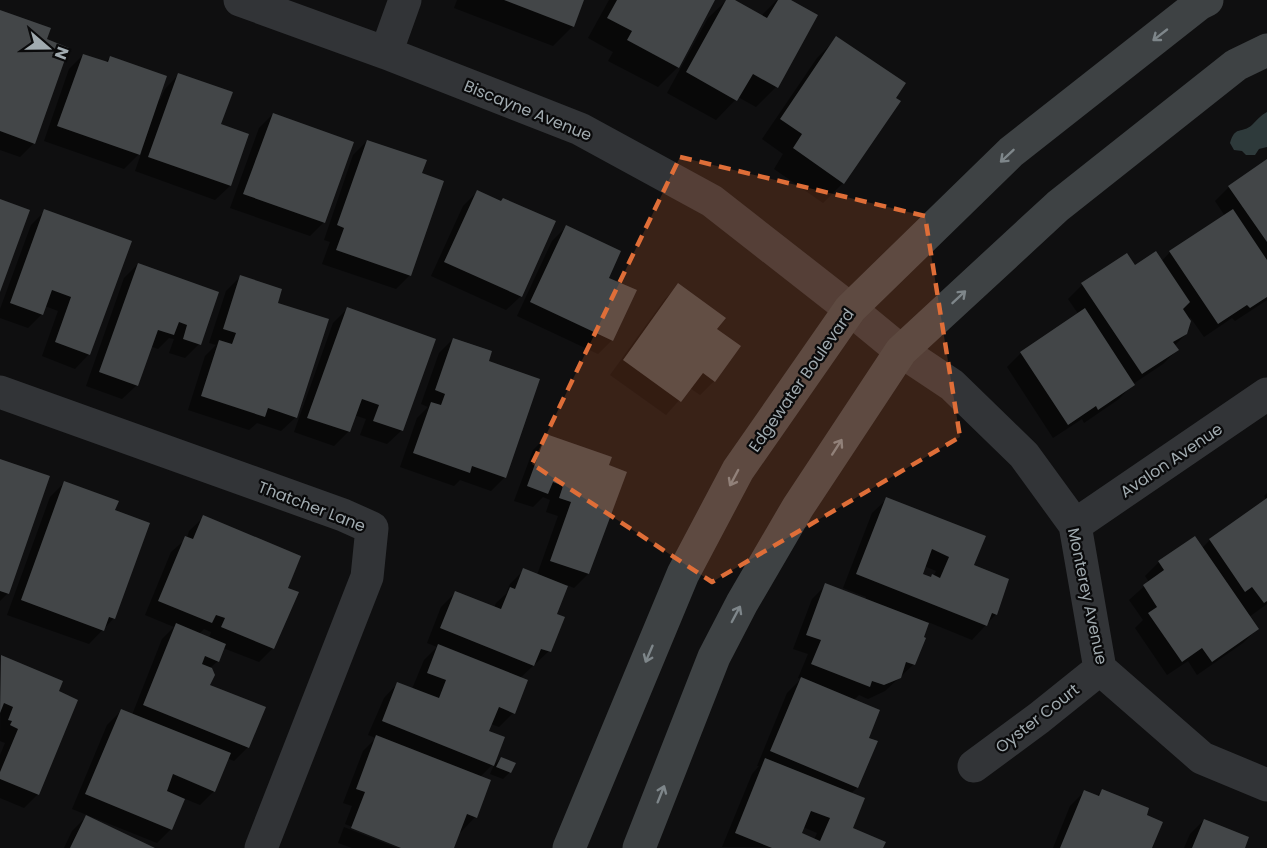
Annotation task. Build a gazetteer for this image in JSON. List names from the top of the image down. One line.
{"streets":{"street":["Biscayne Avenue","Edgewater Boulevard","Avalon Avenue","Thatcher Lane","Monterey Avenue","Oyster Court"]},"crossings":[["Biscayne Avenue","Edgewater Boulevard"],["Biscayne Avenue","Monterey Avenue"],["Edgewater Boulevard","Monterey Avenue"],["Avalon Avenue","Monterey Avenue"],["Monterey Avenue","Oyster Court"]],"north":"right"}
